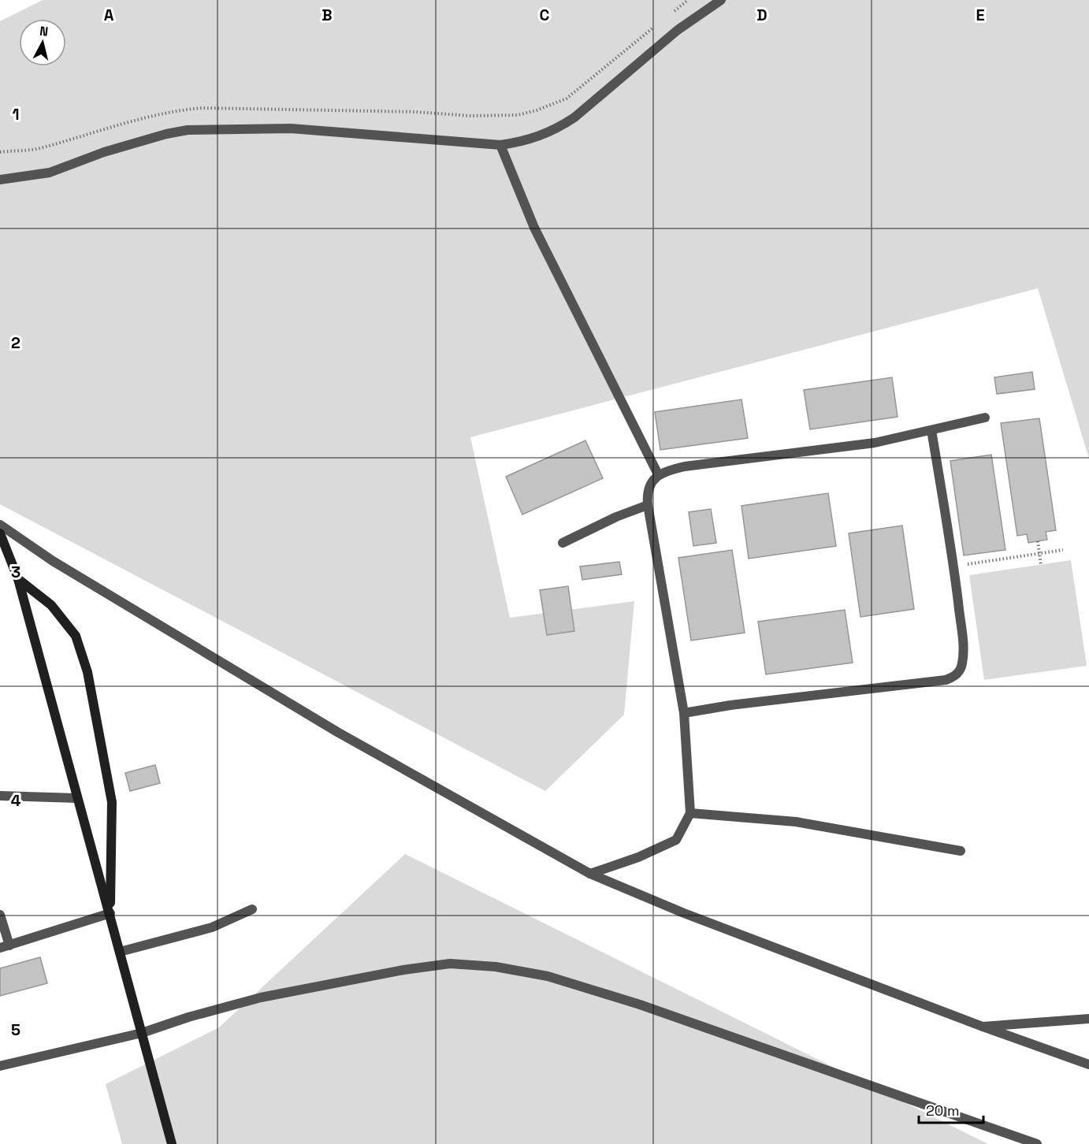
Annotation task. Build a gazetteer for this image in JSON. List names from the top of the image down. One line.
{"scale_bar":"20 m","north":"top","grid":{"columns":["A","B","C","D","E"],"rows":["1","2","3","4","5"]}}
